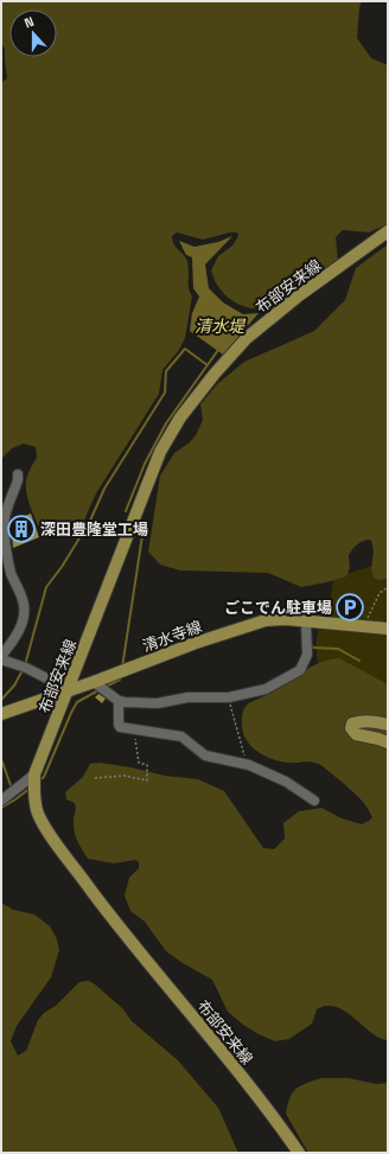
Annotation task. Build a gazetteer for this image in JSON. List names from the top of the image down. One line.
{"streets":{"main road":["布部安来線","清水寺線"]},"crossings":[["布部安来線","清水寺線"]],"water":["清水堤"],"places":{"building":["深田豊隆堂工場"],"parking":["ごこでん駐車場"]},"north":"top"}
